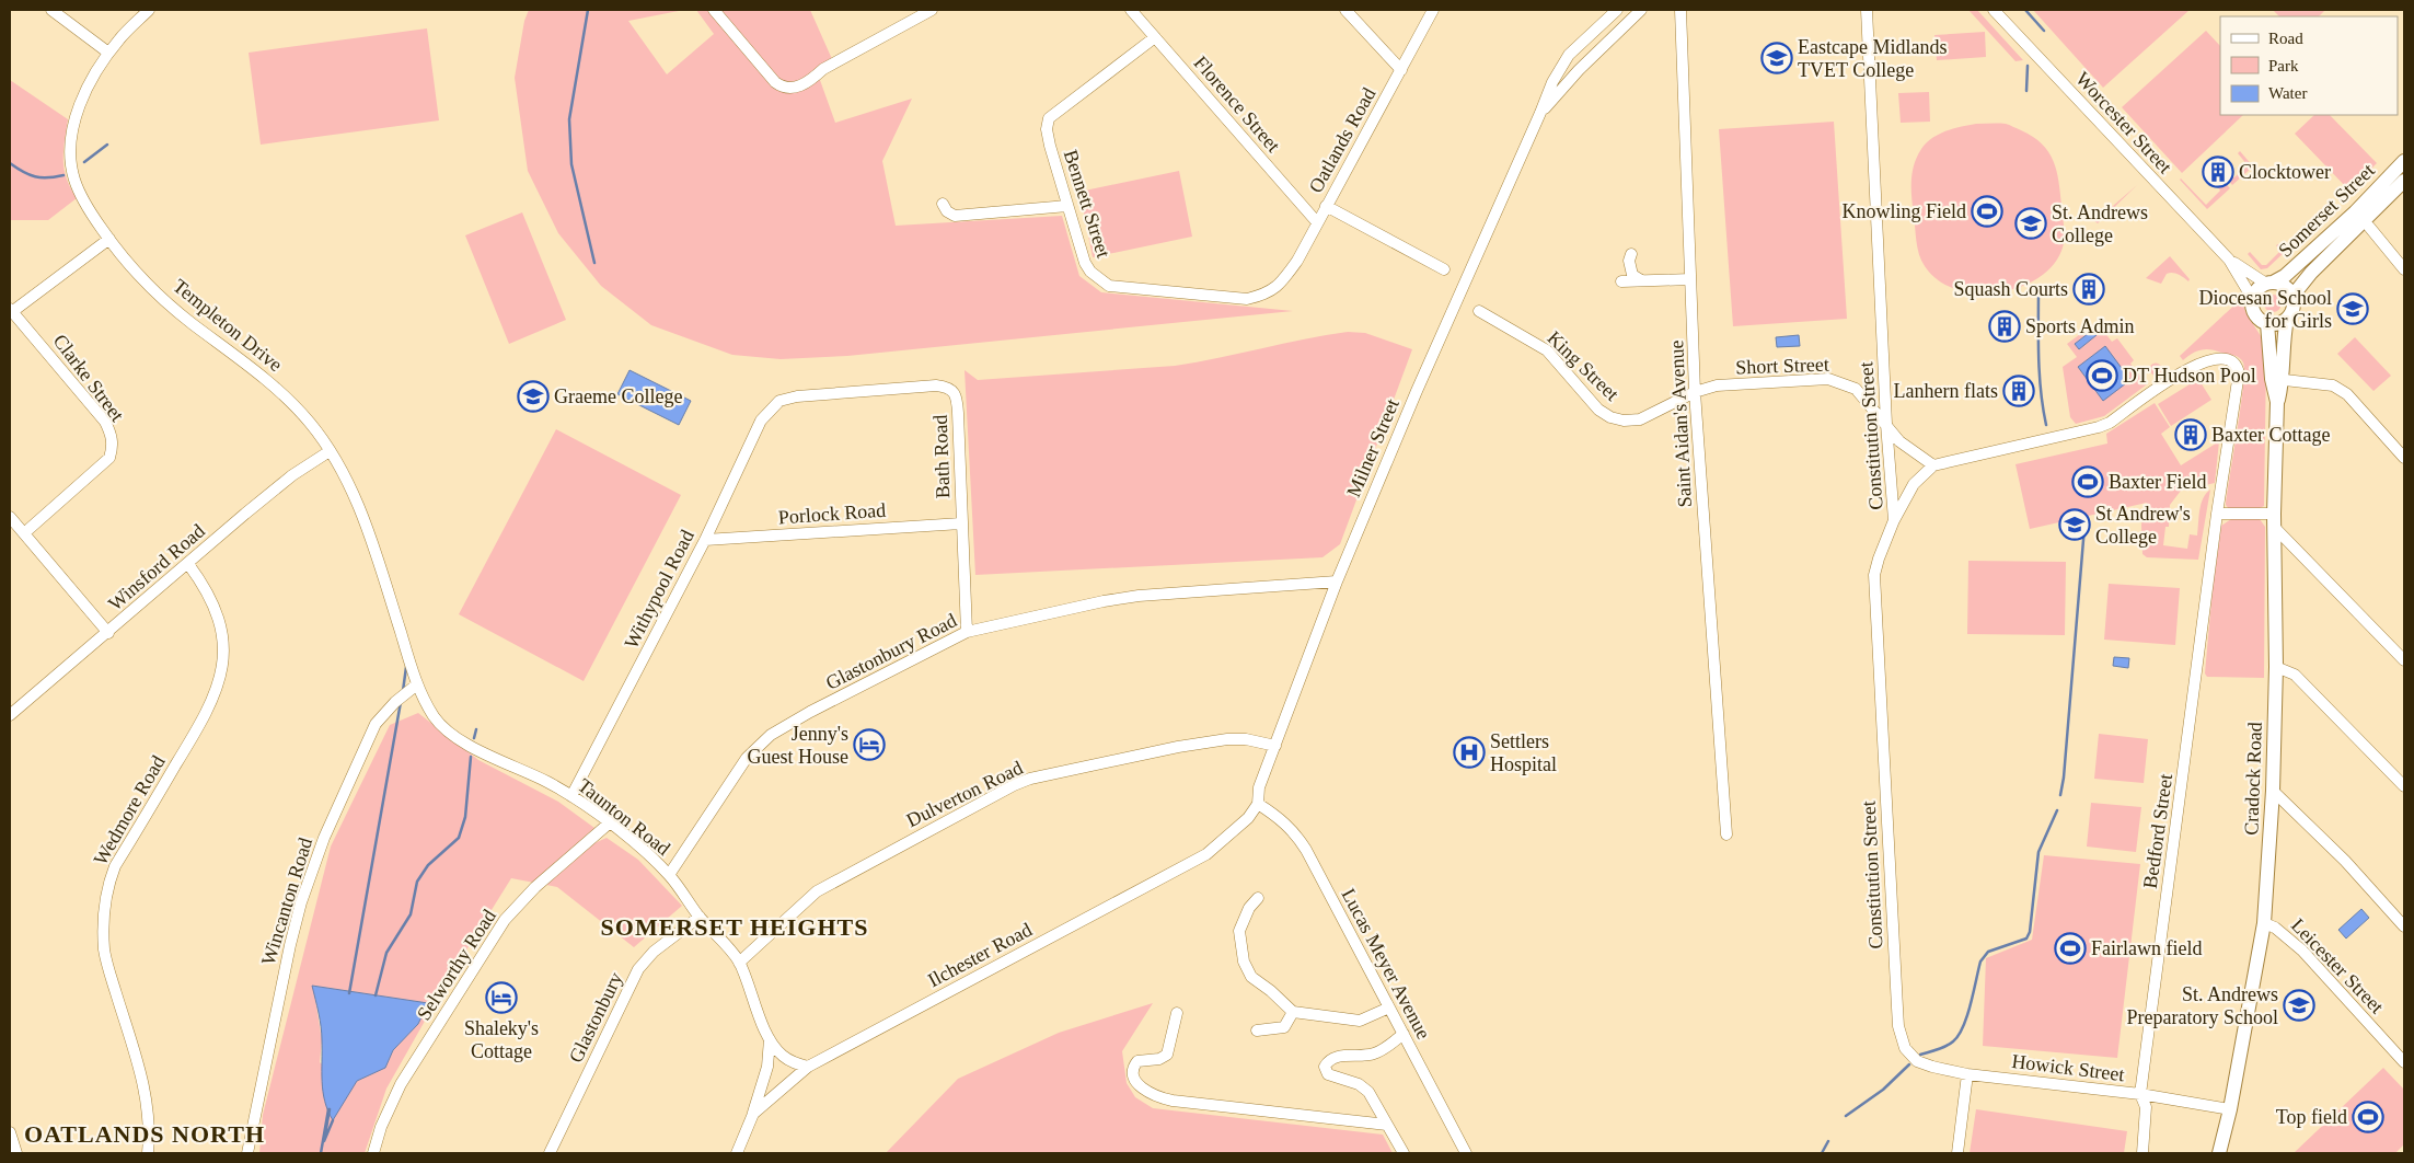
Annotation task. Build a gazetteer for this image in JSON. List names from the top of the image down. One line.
{"streets":{"main road":["Somerset Street","Cradock Road"],"street":["Florence Street","Worcester Street","Oatlands Road","Bennett Street","Templeton Drive","King Street","Short Street","Clarke Street","Saint Aidan's Avenue","Constitution Street","Milner Street","Bath Road","Porlock Road","Winsford Road","Withypool Road","Glastonbury Road","Dulverton Road","Wedmore Road","Taunton Road","Bedford Street","Wincanton Road","Ilchester Road","Lucas Meyer Avenue","Selworthy Road","Leicester Street","Glastonbury","Howick Street"]},"crossings":[["Florence Street","Oatlands Road"],["Florence Street","Bennett Street"],["Worcester Street","Somerset Street"],["Worcester Street","Cradock Road"],["Oatlands Road","Bennett Street"],["Somerset Street","Cradock Road"],["Templeton Drive","Winsford Road"],["Templeton Drive","Taunton Road"],["Templeton Drive","Wincanton Road"],["King Street","Short Street"],["King Street","Saint Aidan's Avenue"],["Short Street","Saint Aidan's Avenue"],["Short Street","Constitution Street"],["Short Street","Bedford Street"],["Constitution Street","Howick Street"],["Milner Street","Glastonbury Road"],["Milner Street","Dulverton Road"],["Milner Street","Ilchester Road"],["Milner Street","Lucas Meyer Avenue"],["Bath Road","Porlock Road"],["Bath Road","Withypool Road"],["Bath Road","Glastonbury Road"],["Porlock Road","Withypool Road"],["Winsford Road","Wedmore Road"],["Withypool Road","Taunton Road"],["Glastonbury Road","Taunton Road"],["Cradock Road","Leicester Street"],["Cradock Road","Howick Street"],["Dulverton Road","Taunton Road"],["Taunton Road","Wincanton Road"],["Taunton Road","Ilchester Road"],["Taunton Road","Selworthy Road"],["Taunton Road","Glastonbury"],["Bedford Street","Howick Street"],["Ilchester Road","Lucas Meyer Avenue"]],"districts":["SOMERSET HEIGHTS","OATLANDS NORTH"],"places":{"school or university":["Eastcape Midlands TVET College","St. Andrews College","Diocesan School for Girls","Graeme College","St Andrew's College","St. Andrews Preparatory School"],"building":["Clocktower","Squash Courts","Sports Admin","Lanhern flats","Baxter Cottage"],"sports":["Knowling Field","DT Hudson Pool","Baxter Field","Fairlawn field","Top field"],"hotel":["Jenny's Guest House","Shaleky's Cottage"],"hospital":["Settlers Hospital"]},"legend":["Road","Park","Water"]}
